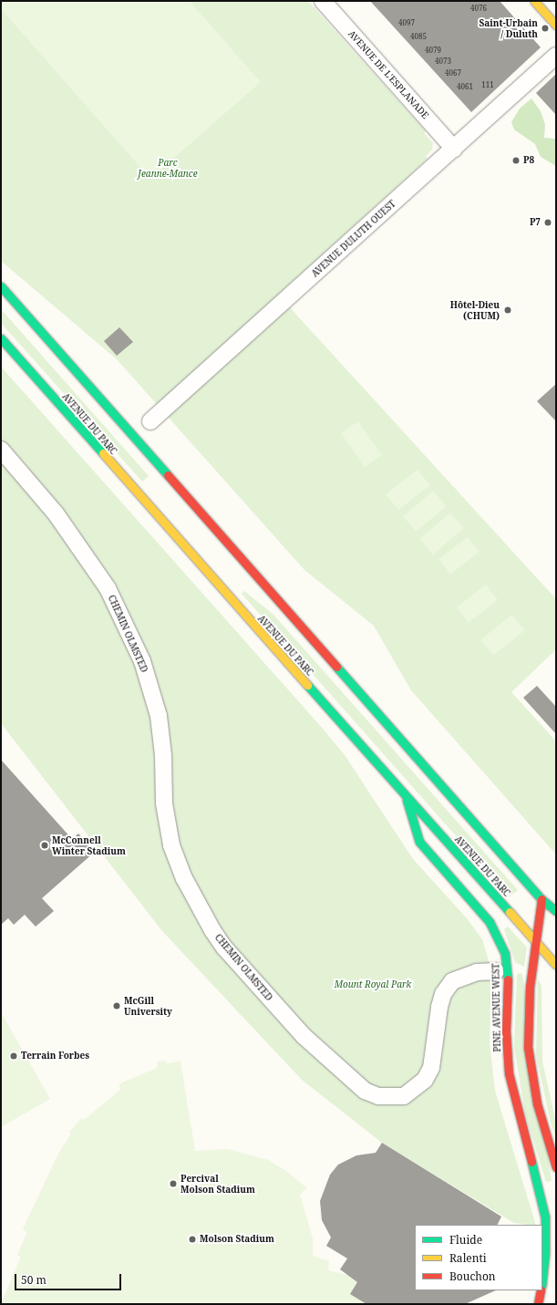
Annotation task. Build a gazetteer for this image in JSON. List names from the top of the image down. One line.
{"streets":{"main road":["AVENUE DU PARC","PINE AVENUE WEST"],"street":["AVENUE DE L'ESPLANADE","AVENUE DULUTH OUEST","CHEMIN OLMSTED"]},"crossings":[["AVENUE DE L'ESPLANADE","AVENUE DULUTH OUEST"],["AVENUE DU PARC","PINE AVENUE WEST"]],"parks":["Parc Jeanne-Mance","Mount Royal Park"],"places":["Saint-Urbain / Duluth","P8","P7","Hôtel-Dieu (CHUM)","McConnell Winter Stadium","McGill University","Terrain Forbes","Percival Molson Stadium","Molson Stadium"],"house_numbers":["4076","4097","4085","4079","4073","4067","111","4061"],"legend":["Fluide","Ralenti","Bouchon"],"scale_bar":"50 m"}
